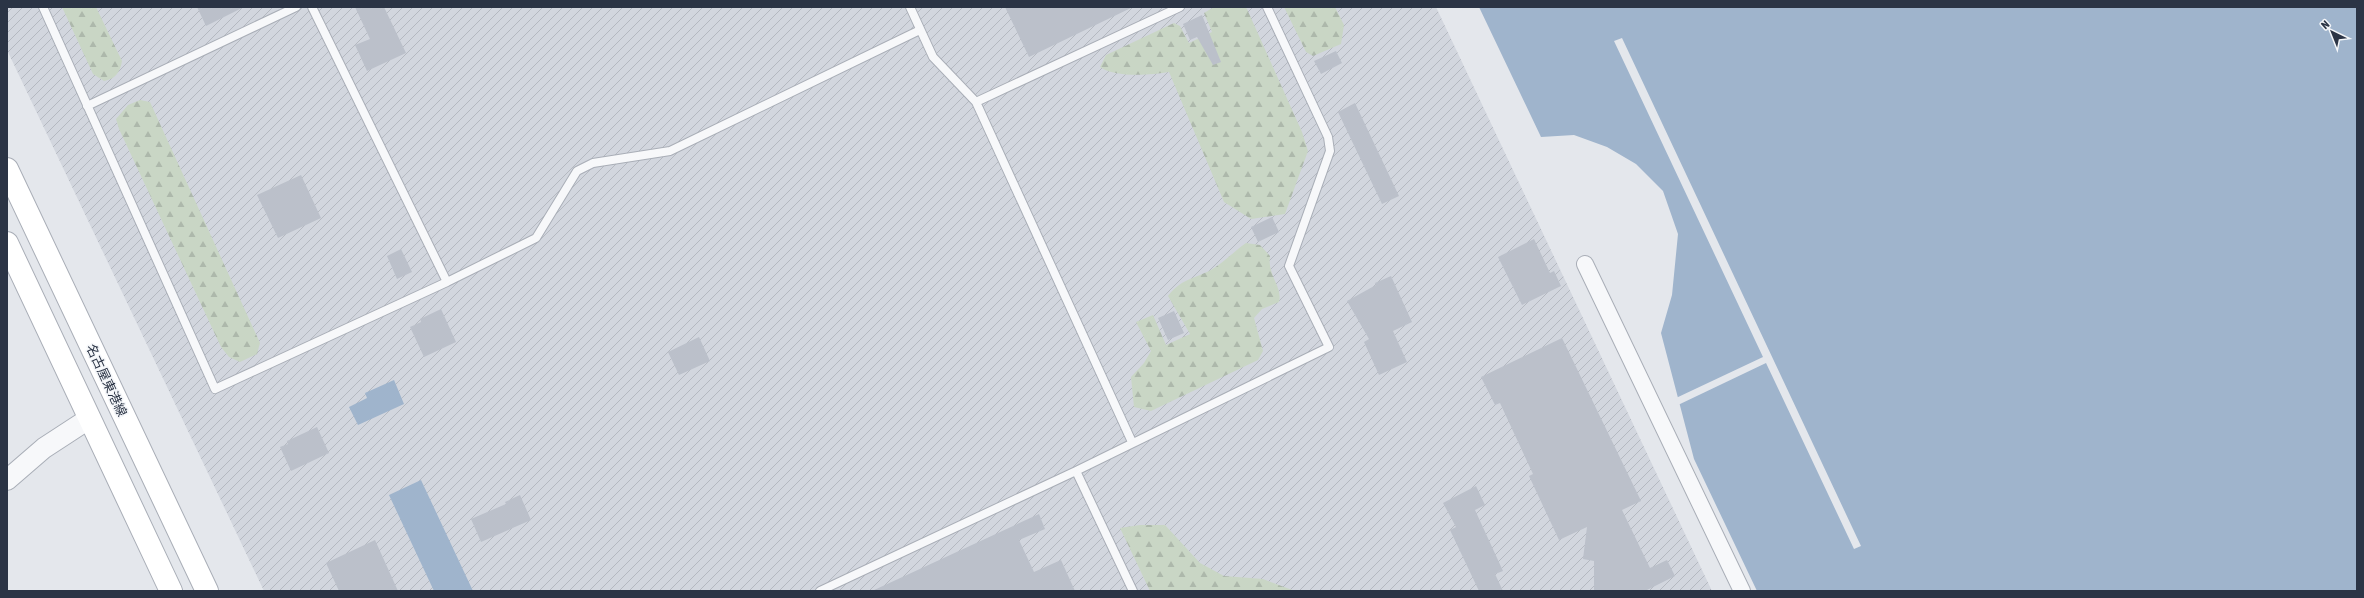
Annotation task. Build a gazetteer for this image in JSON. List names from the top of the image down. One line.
{"streets":{"main road":["名古屋東港線"]},"north":"top left"}
